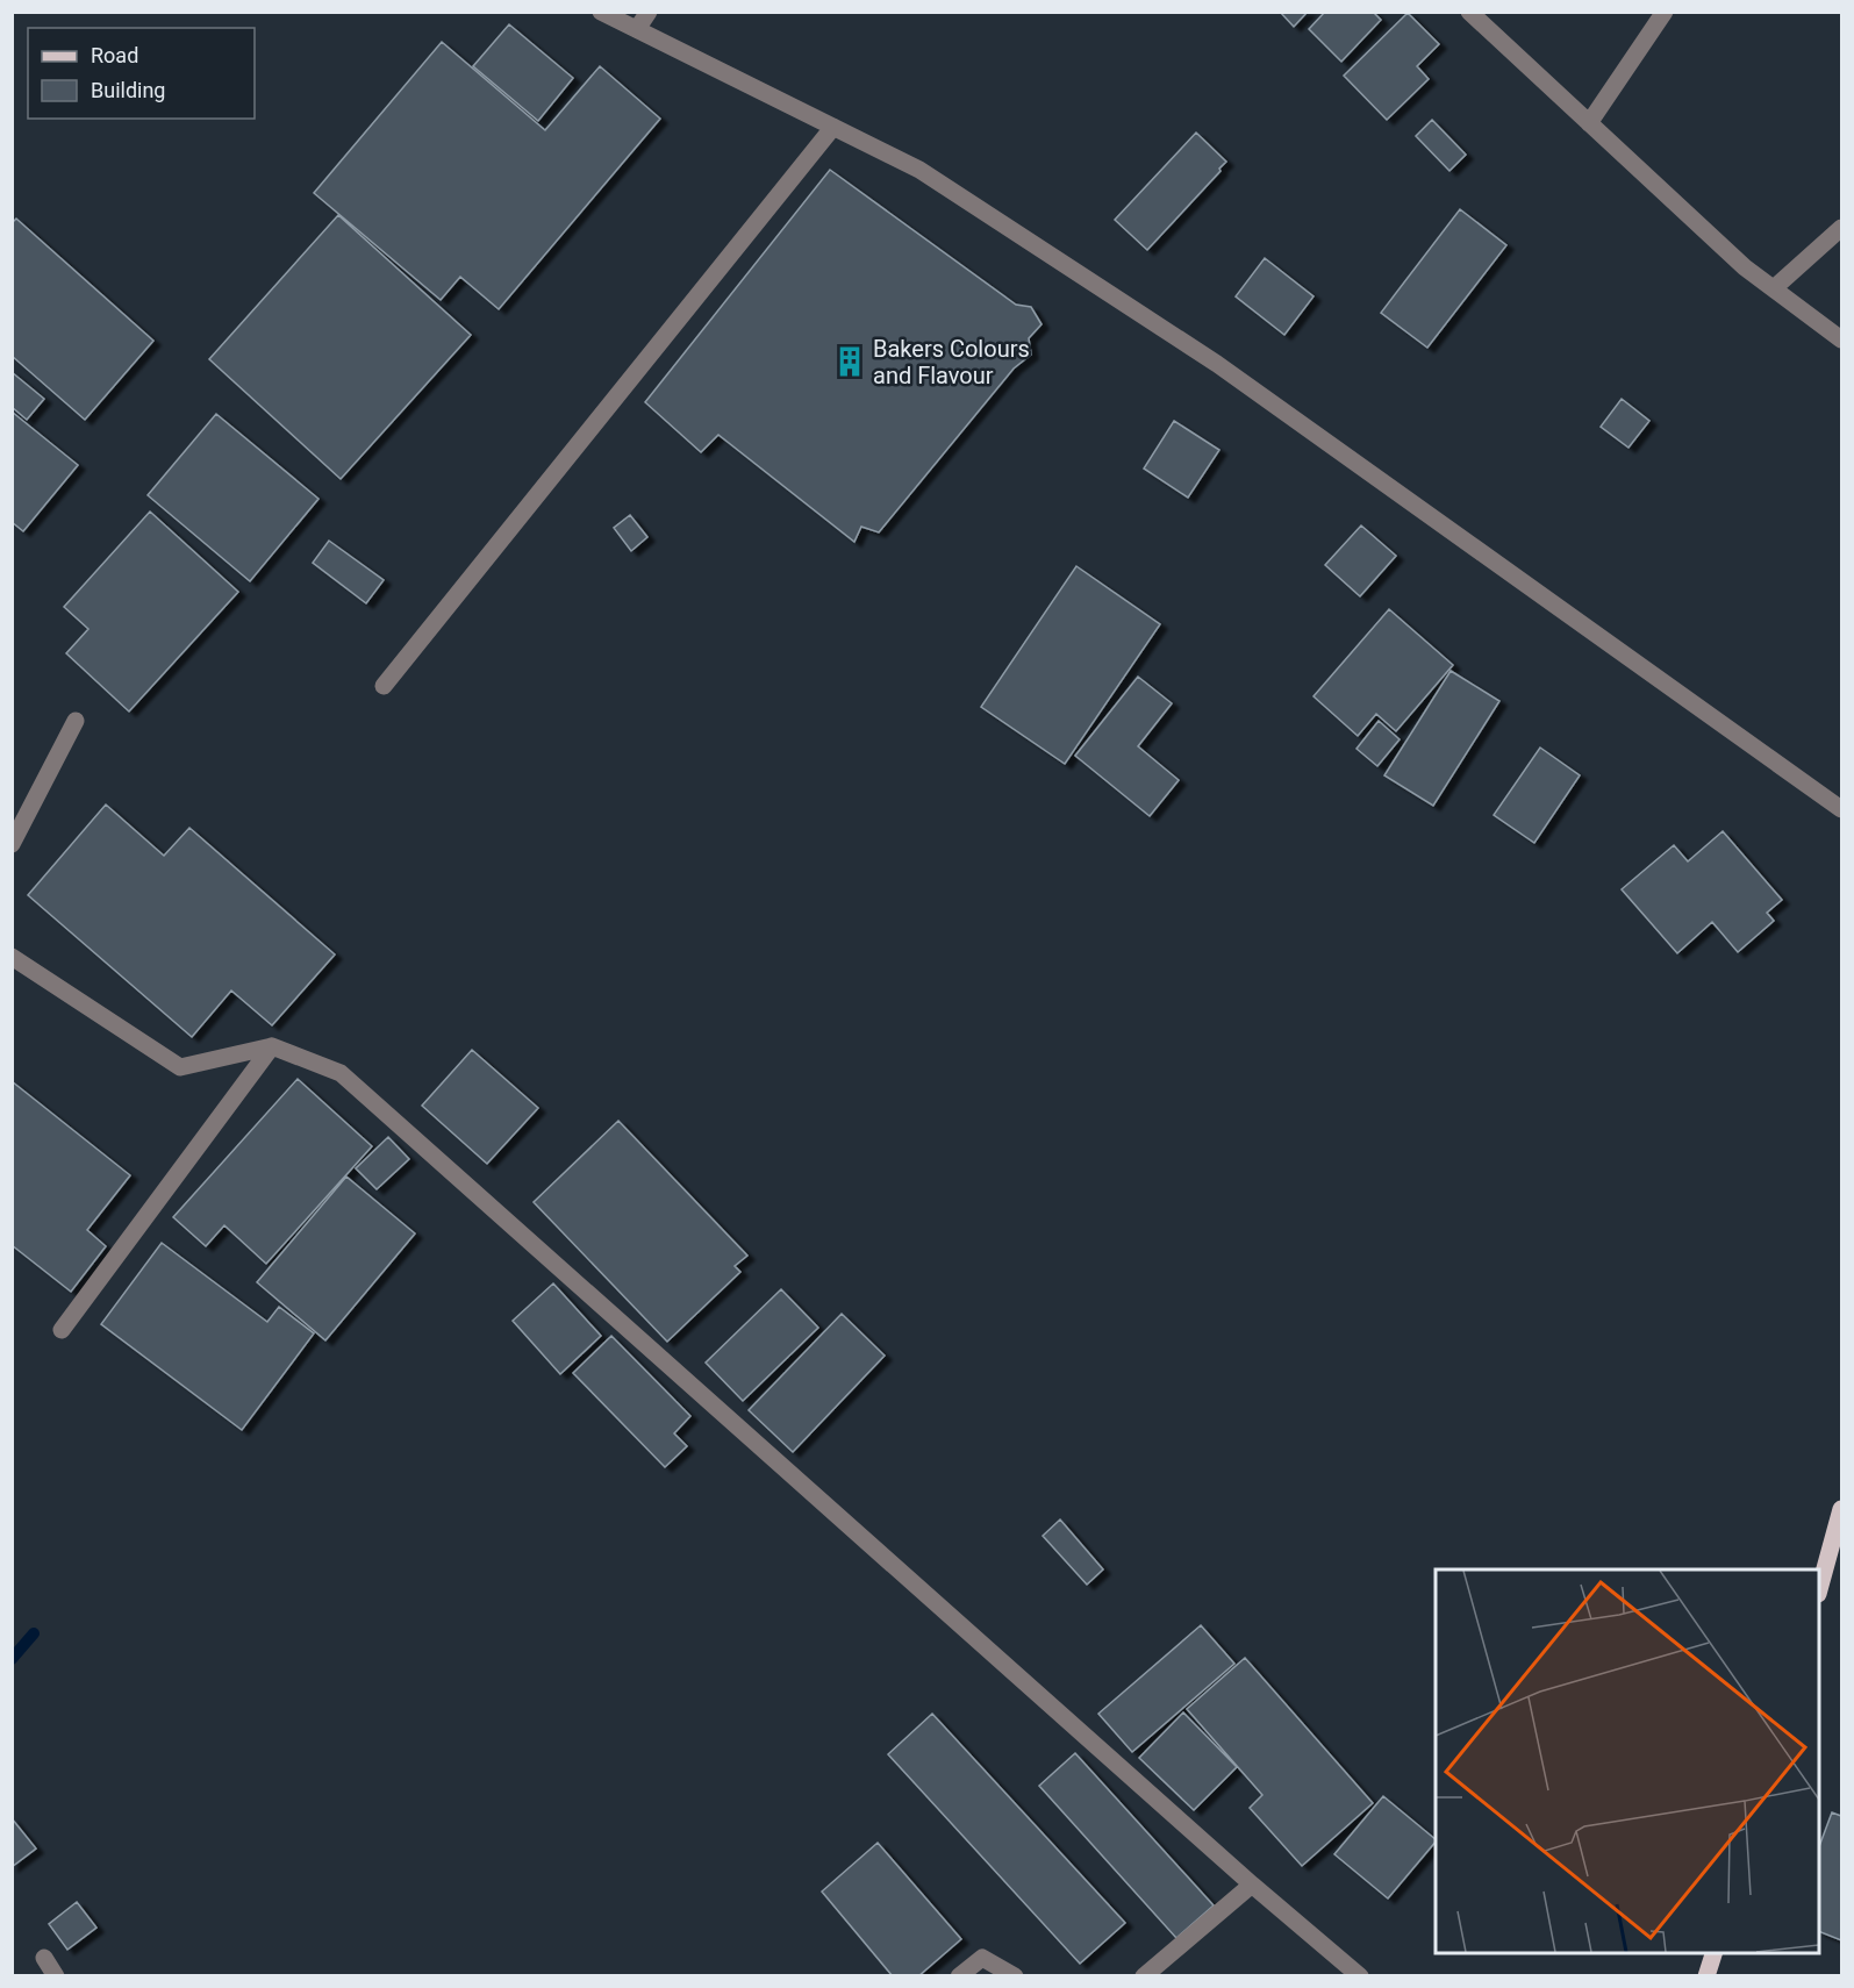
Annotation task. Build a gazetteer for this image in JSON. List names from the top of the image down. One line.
{"places":{"building":["Bakers Colours and Flavour"]},"legend":["Road","Building"]}
